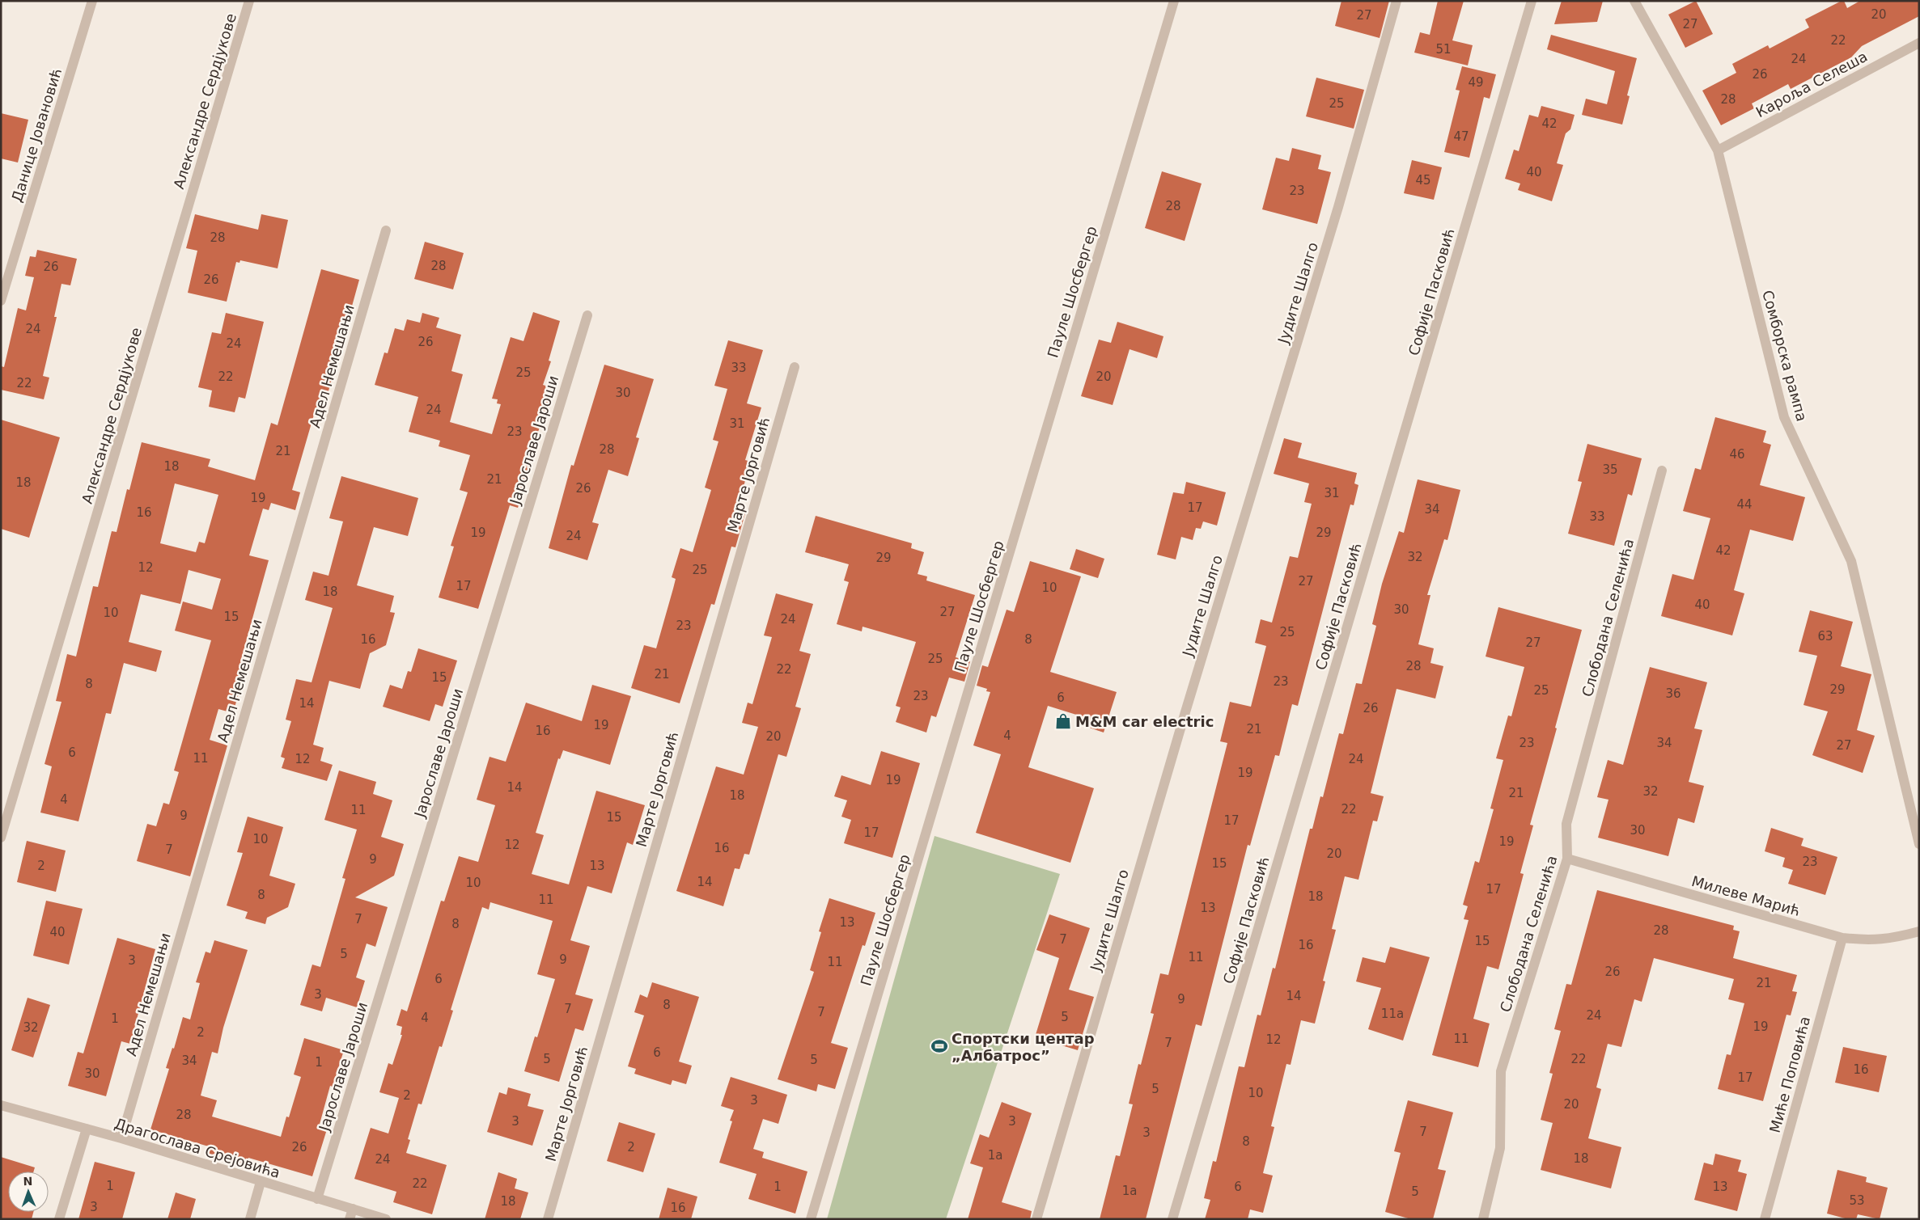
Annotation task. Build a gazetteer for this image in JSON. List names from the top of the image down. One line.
{"streets":{"street":["Кароља Селеша","Александре Сердјукове","Данице Јовановић","Пауле Шосбергер","Софије Пасковић","Јудите Шалго","Сомборска рампа","Адел Немешањи","Јарославе Јароши","Марте Јорговић","Слободана Селенића","Милеве Марић","Миће Поповића","Драгослава Срејовића"]},"crossings":[["Кароља Селеша","Сомборска рампа"],["Адел Немешањи","Драгослава Срејовића"],["Јарославе Јароши","Драгослава Срејовића"],["Слободана Селенића","Милеве Марић"],["Милеве Марић","Миће Поповића"]],"places":{"shop":["M&M car electric"],"sports":["Спортски центар „Албатрос”"]},"house_numbers":["20","27","27","22","51","24","26","49","28","25","42","47","40","45","23","28","28","28","26","26","24","26","24","33","25","22","20","22","30","24","31","23","28","21","46","18","35","21","18","26","31","19","44","17","34","16","33","19","29","24","42","32","29","12","25","27","17","10","18","40","30","27","10","15","24","23","25","63","16","8","27","25","28","22","21","15","23","8","29","25","36","23","6","14","26","19","21","16","4","20","23","34","27","6","11","12","24","19","19","14","32","21","18","4","22","11","9","15","17","30","17","10","19","12","16","7","20","9","23","15","2","13","14","10","17","8","18","11","13","7","13","8","28","40","7","15","16","5","11","9","3","11","26","6","21","3","14","9","8","7","7","11a","24","5","4","1","19","32","2","11","12","7","6","5","22","5","34","1","16","30","17","5","10","2","3","20","28","3","3","7","3","8","26","2","1a","18","24","22","1","1","6","13","1a","5","53","18","3","16"],"north":"top"}
